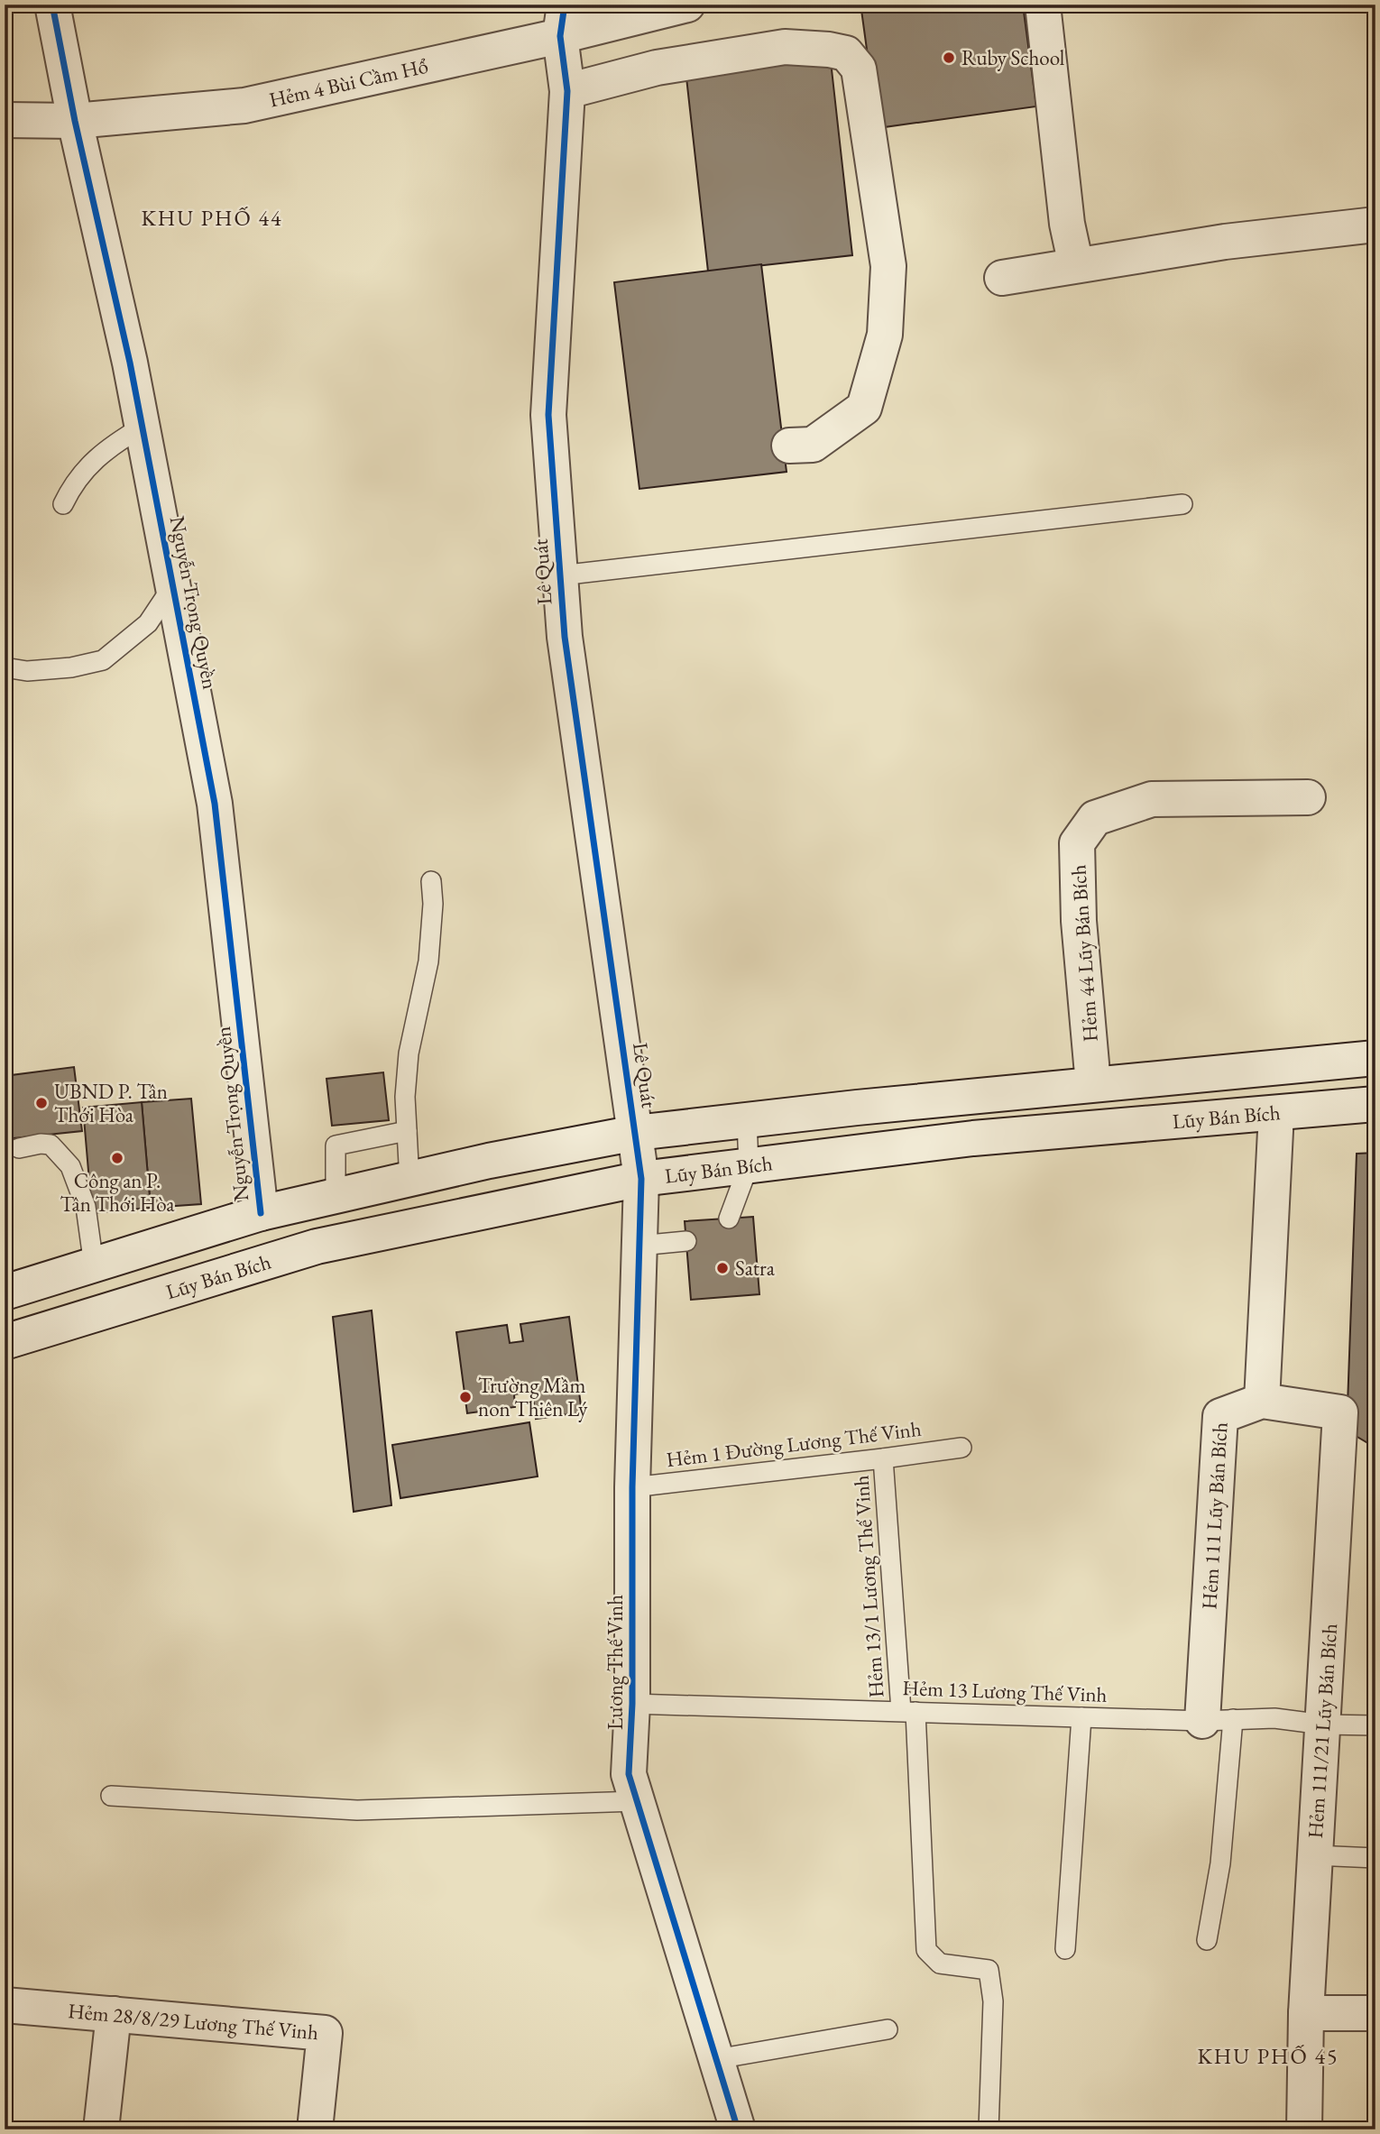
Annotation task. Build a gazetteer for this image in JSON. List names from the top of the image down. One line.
{"streets":{"street":["Hẻm 4 Bùi Cầm Hổ","Lê Quát","Nguyễn Trọng Quyền","Hẻm 44 Lũy Bán Bích","Lũy Bán Bích","Hẻm 111 Lũy Bán Bích","Lương Thế Vinh","Hẻm 111/21 Lũy Bán Bích","Hẻm 28/8/29 Lương Thế Vinh"],"lane":["Hẻm 1 Đường Lương Thế Vinh","Hẻm 13/1 Lương Thế Vinh","Hẻm 13 Lương Thế Vinh"]},"crossings":[["Hẻm 4 Bùi Cầm Hổ","Lê Quát"],["Hẻm 4 Bùi Cầm Hổ","Nguyễn Trọng Quyền"],["Lê Quát","Lũy Bán Bích"],["Lê Quát","Lương Thế Vinh"],["Lũy Bán Bích","Lương Thế Vinh"],["Hẻm 1 Đường Lương Thế Vinh","Hẻm 13/1 Lương Thế Vinh"],["Hẻm 1 Đường Lương Thế Vinh","Lương Thế Vinh"],["Hẻm 111 Lũy Bán Bích","Hẻm 13 Lương Thế Vinh"],["Hẻm 111 Lũy Bán Bích","Hẻm 111/21 Lũy Bán Bích"],["Hẻm 13/1 Lương Thế Vinh","Hẻm 13 Lương Thế Vinh"],["Lương Thế Vinh","Hẻm 13 Lương Thế Vinh"],["Hẻm 13 Lương Thế Vinh","Hẻm 111/21 Lũy Bán Bích"]],"districts":["KHU PHỐ 44","KHU PHỐ 45"],"places":["Ruby School","UBND P. Tân Thới Hòa","Công an P. Tân Thới Hòa","Satra","Trường Mầm non Thiên Lý"]}
